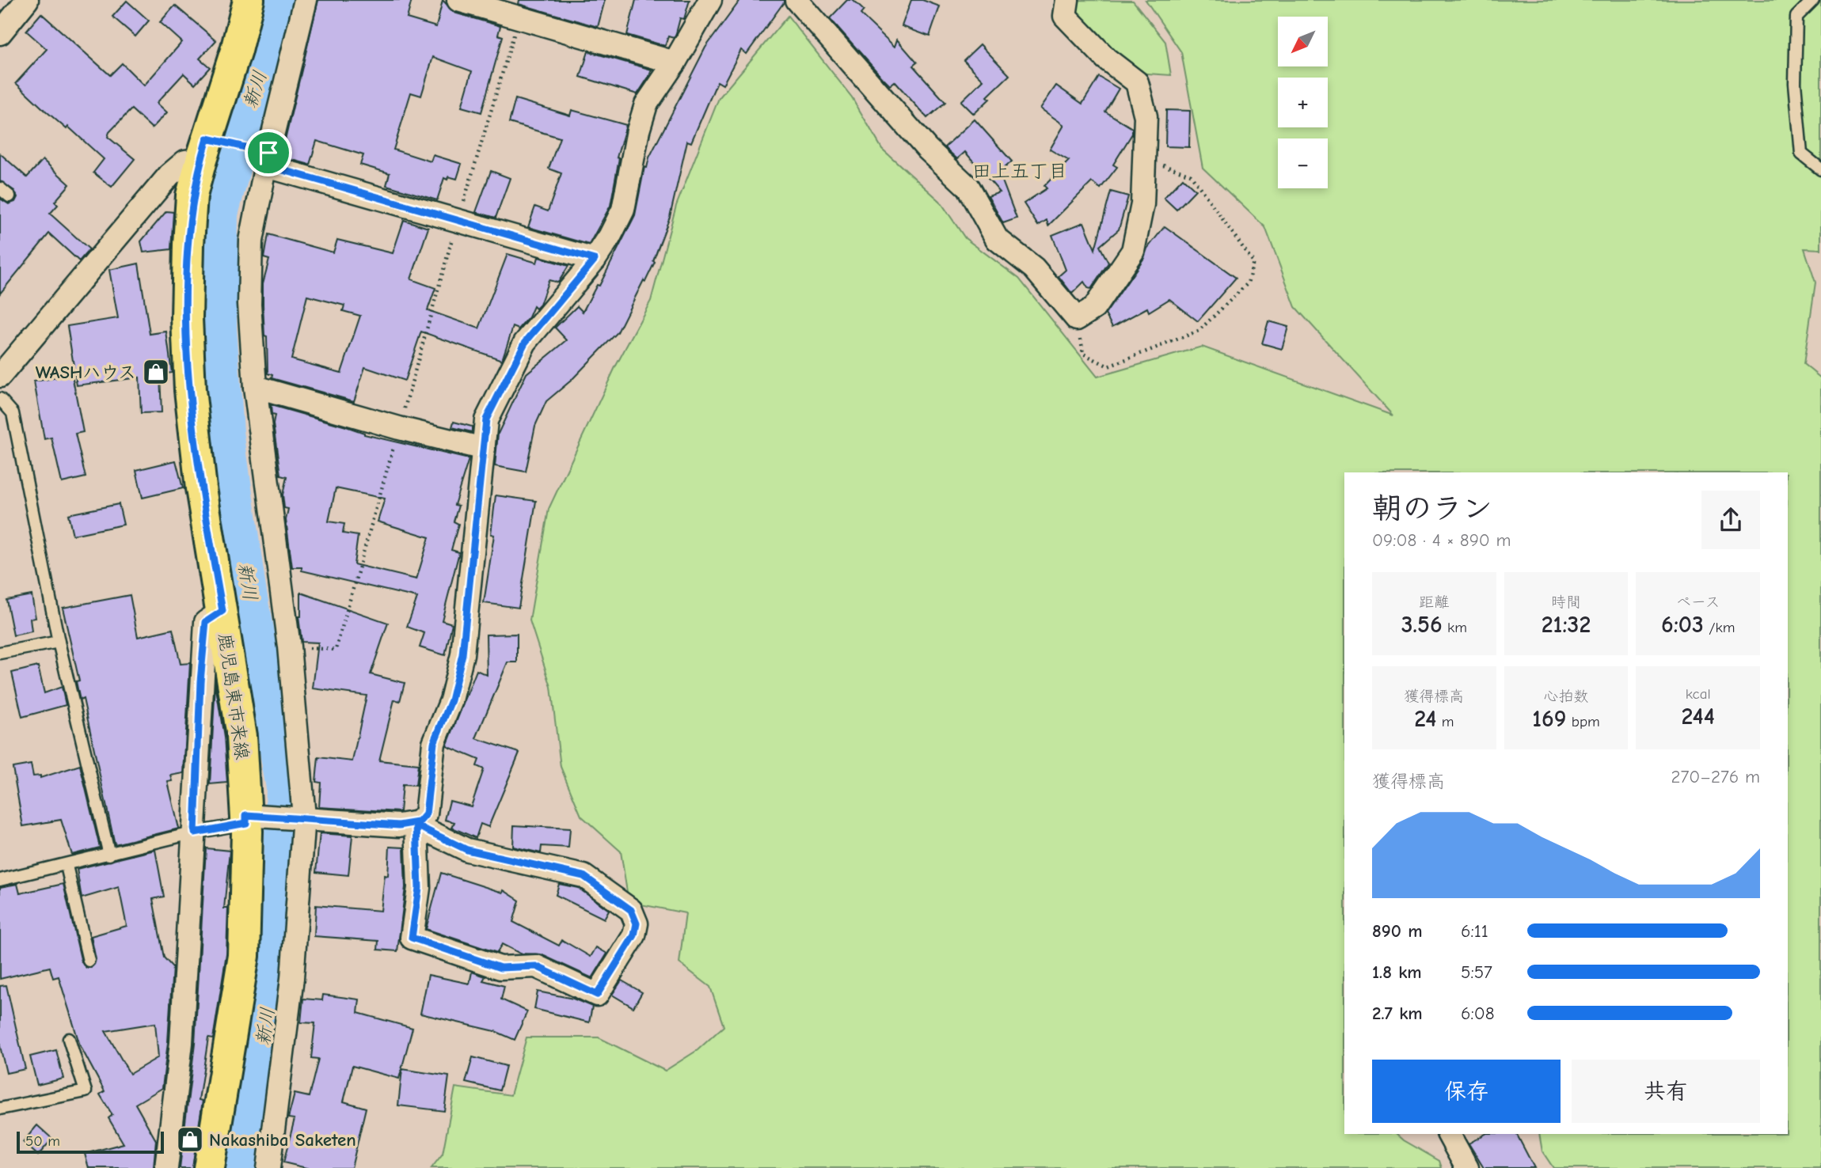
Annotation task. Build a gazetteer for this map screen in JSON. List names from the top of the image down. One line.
{"streets":{"main road":["鹿児島東市来線"]},"districts":["田上五丁目"],"water":["新川"],"places":{"shop":["WASHハウス","Nakashiba Saketen"]},"scale_bar":"50 m","north":"bottom left","page":{"map_buttons":["+","−"],"heading":["朝のラン","09:08 · 4 × 890 m"],"stats":[["距離","3.56 km"],["時間","21:32"],["ペース","6:03 /km"],["獲得標高","24 m"],["心拍数","169 bpm"],["kcal","244"]],"chart":["獲得標高","270–276 m"],"list":[{"name":"890 m","note":"6:11"},{"name":"1.8 km","note":"5:57"},{"name":"2.7 km","note":"6:08"}],"buttons":["保存","共有"],"scale":"50 m"}}
